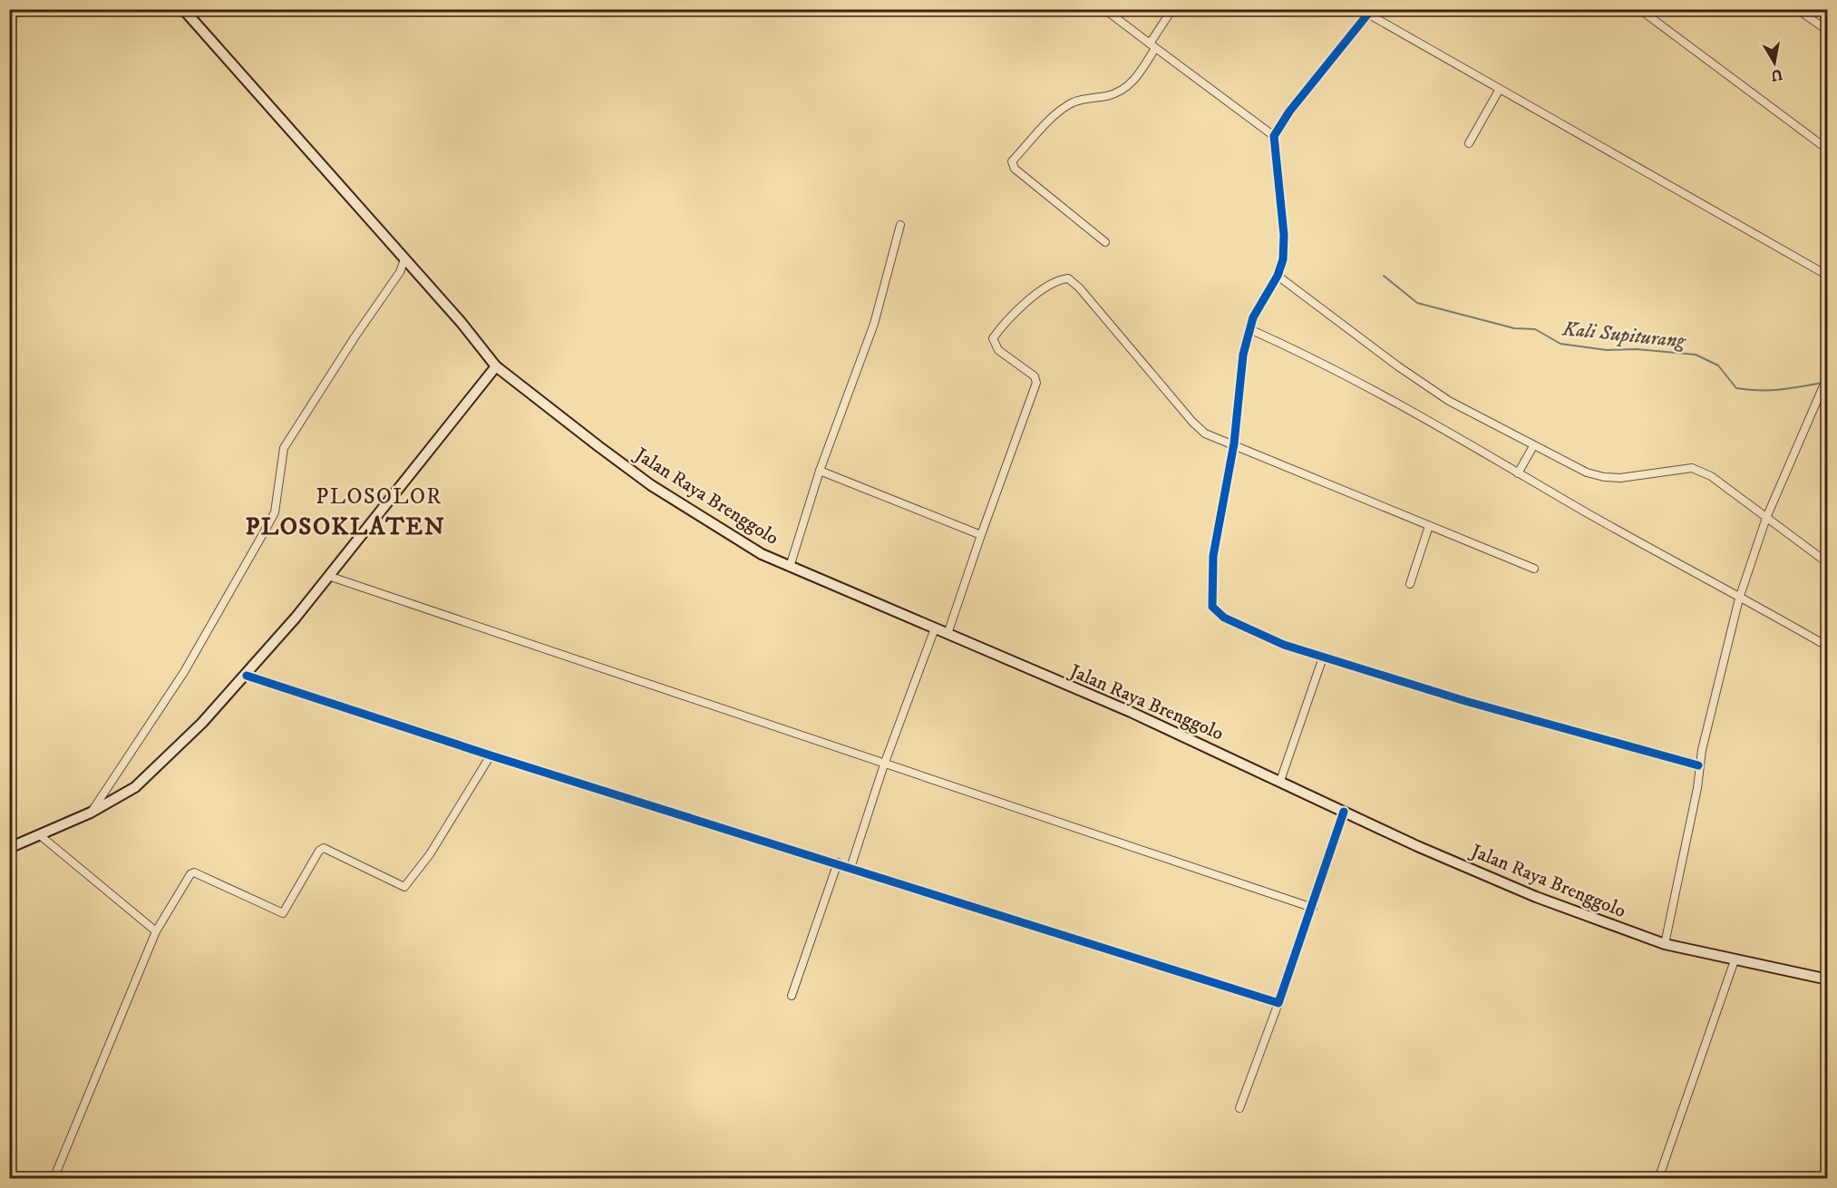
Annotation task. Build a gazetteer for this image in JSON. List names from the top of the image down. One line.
{"streets":{"main road":["Jalan Raya Brenggolo"]},"districts":["PLOSOLOR","PLOSOKLATEN"],"water":["Kali Supiturang"],"north":"bottom"}
